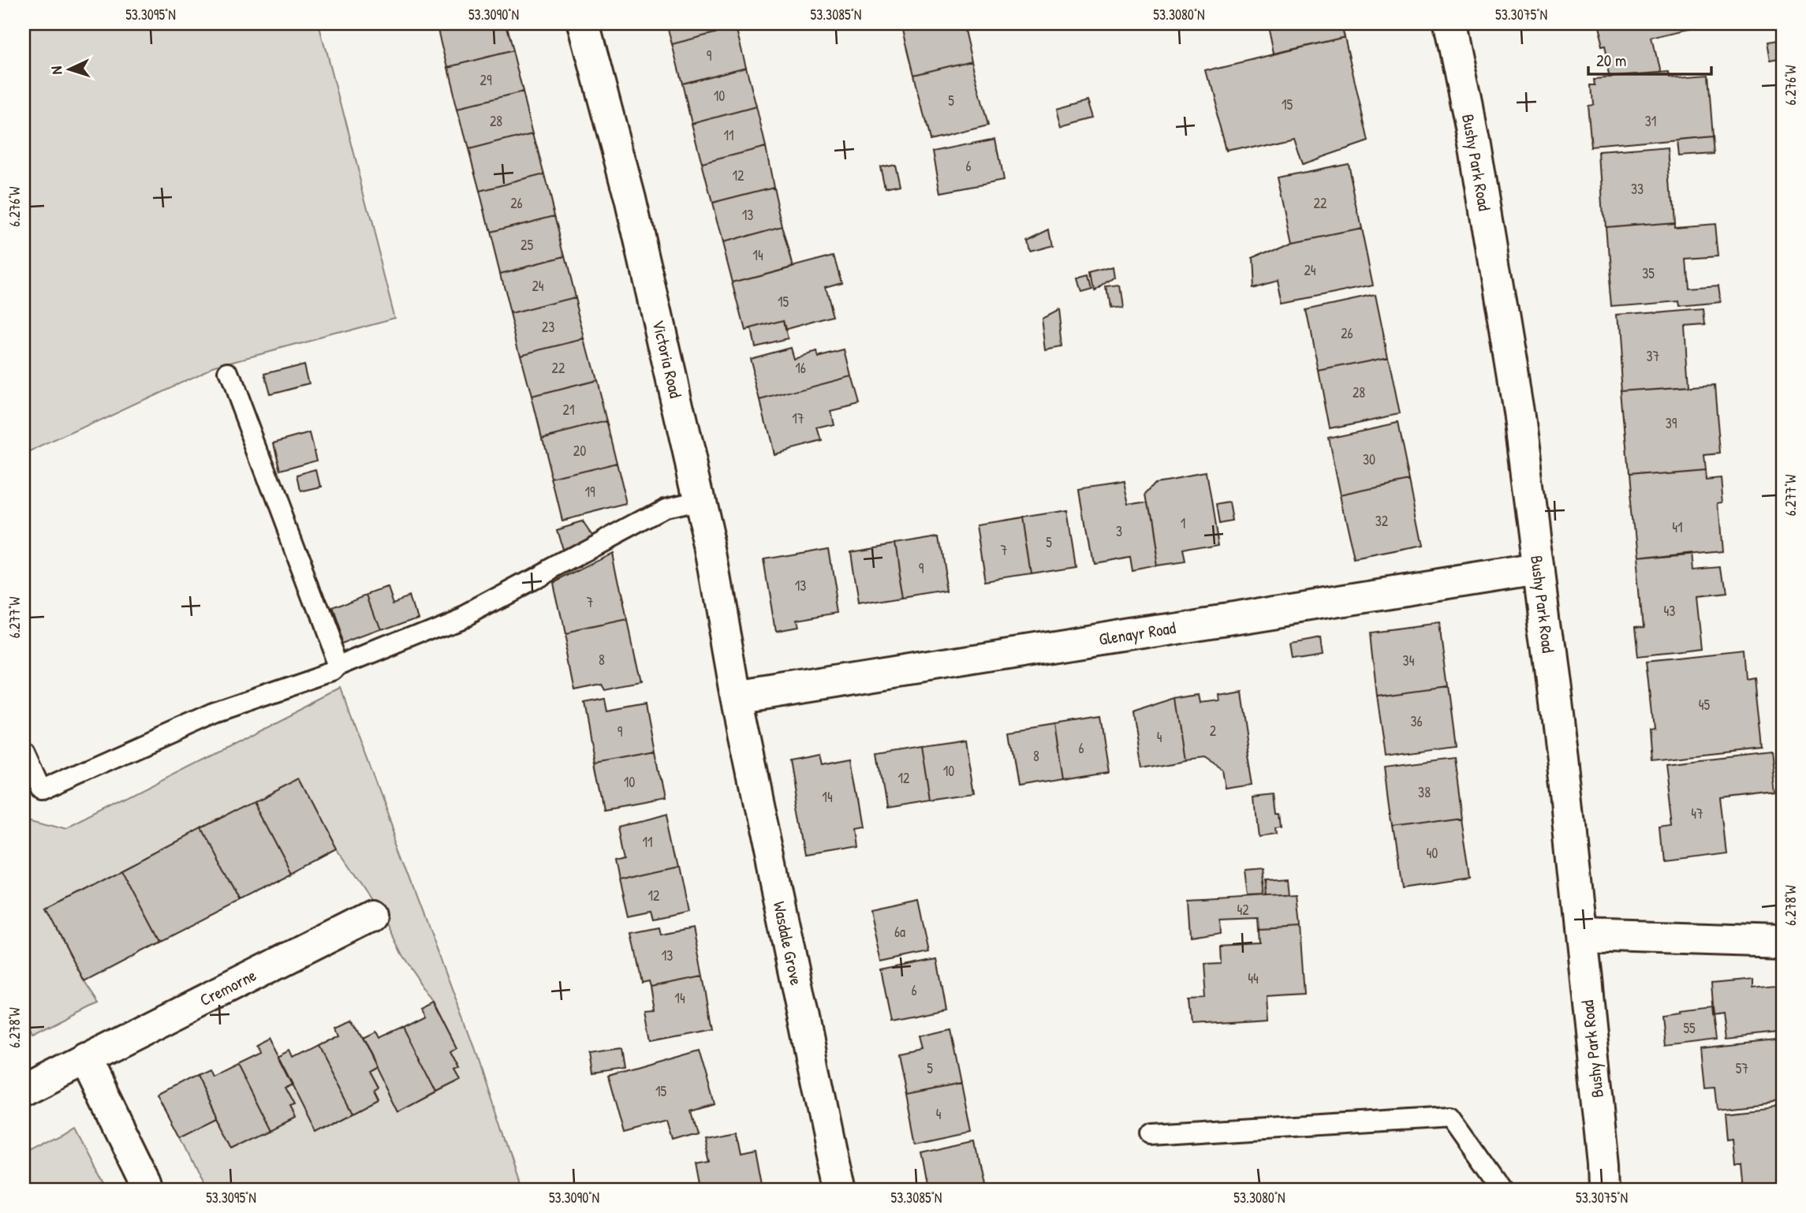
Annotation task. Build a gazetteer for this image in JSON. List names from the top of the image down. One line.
{"streets":{"street":["Bushy Park Road","Victoria Road","Glenayr Road","Wasdale Grove","Cremorne"]},"crossings":[["Bushy Park Road","Glenayr Road"],["Victoria Road","Glenayr Road"],["Victoria Road","Wasdale Grove"],["Glenayr Road","Wasdale Grove"]],"house_numbers":["9","29","10","5","15","28","31","11","6","12","33","26","22","13","25","14","24","35","24","15","23","26","37","22","16","28","21","17","39","20","30","19","32","1","41","3","5","7","9","13","7","43","8","34","45","36","2","9","4","6","8","10","12","10","38","14","47","11","40","12","42","6a","13","44","6","14","55","5","57","15","4"],"scale_bar":"20 m","north":"left","coordinates":["53.3095°N","53.3090°N","53.3085°N","53.3080°N","53.3075°N","6.276°W","6.277°W","6.278°W"]}
